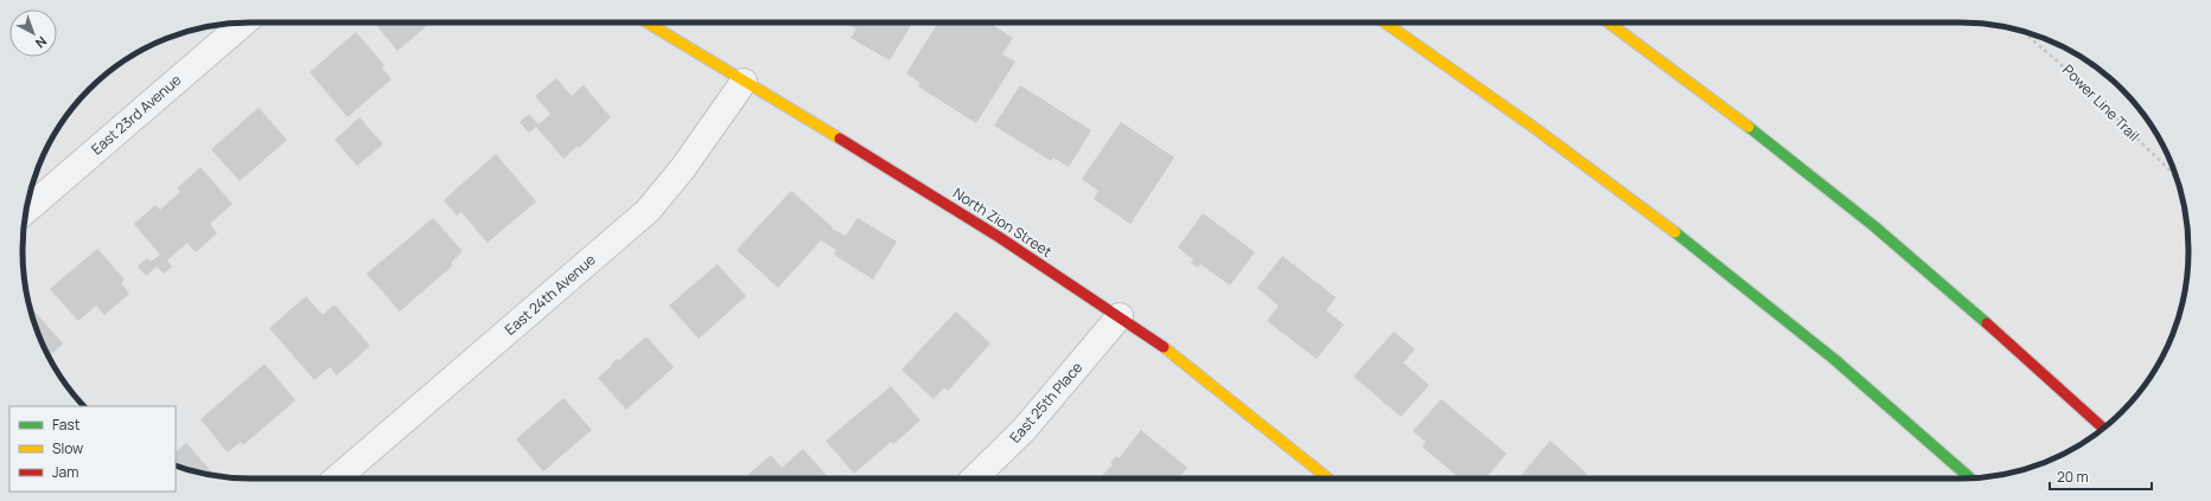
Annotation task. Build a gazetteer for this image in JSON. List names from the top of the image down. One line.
{"streets":{"main road":["North Zion Street"],"street":["East 23rd Avenue","East 24th Avenue","East 25th Place"],"path":["Power Line Trail"]},"crossings":[["North Zion Street","East 24th Avenue"],["North Zion Street","East 25th Place"]],"legend":["Fast","Slow","Jam"],"scale_bar":"20 m","north":"bottom right"}
